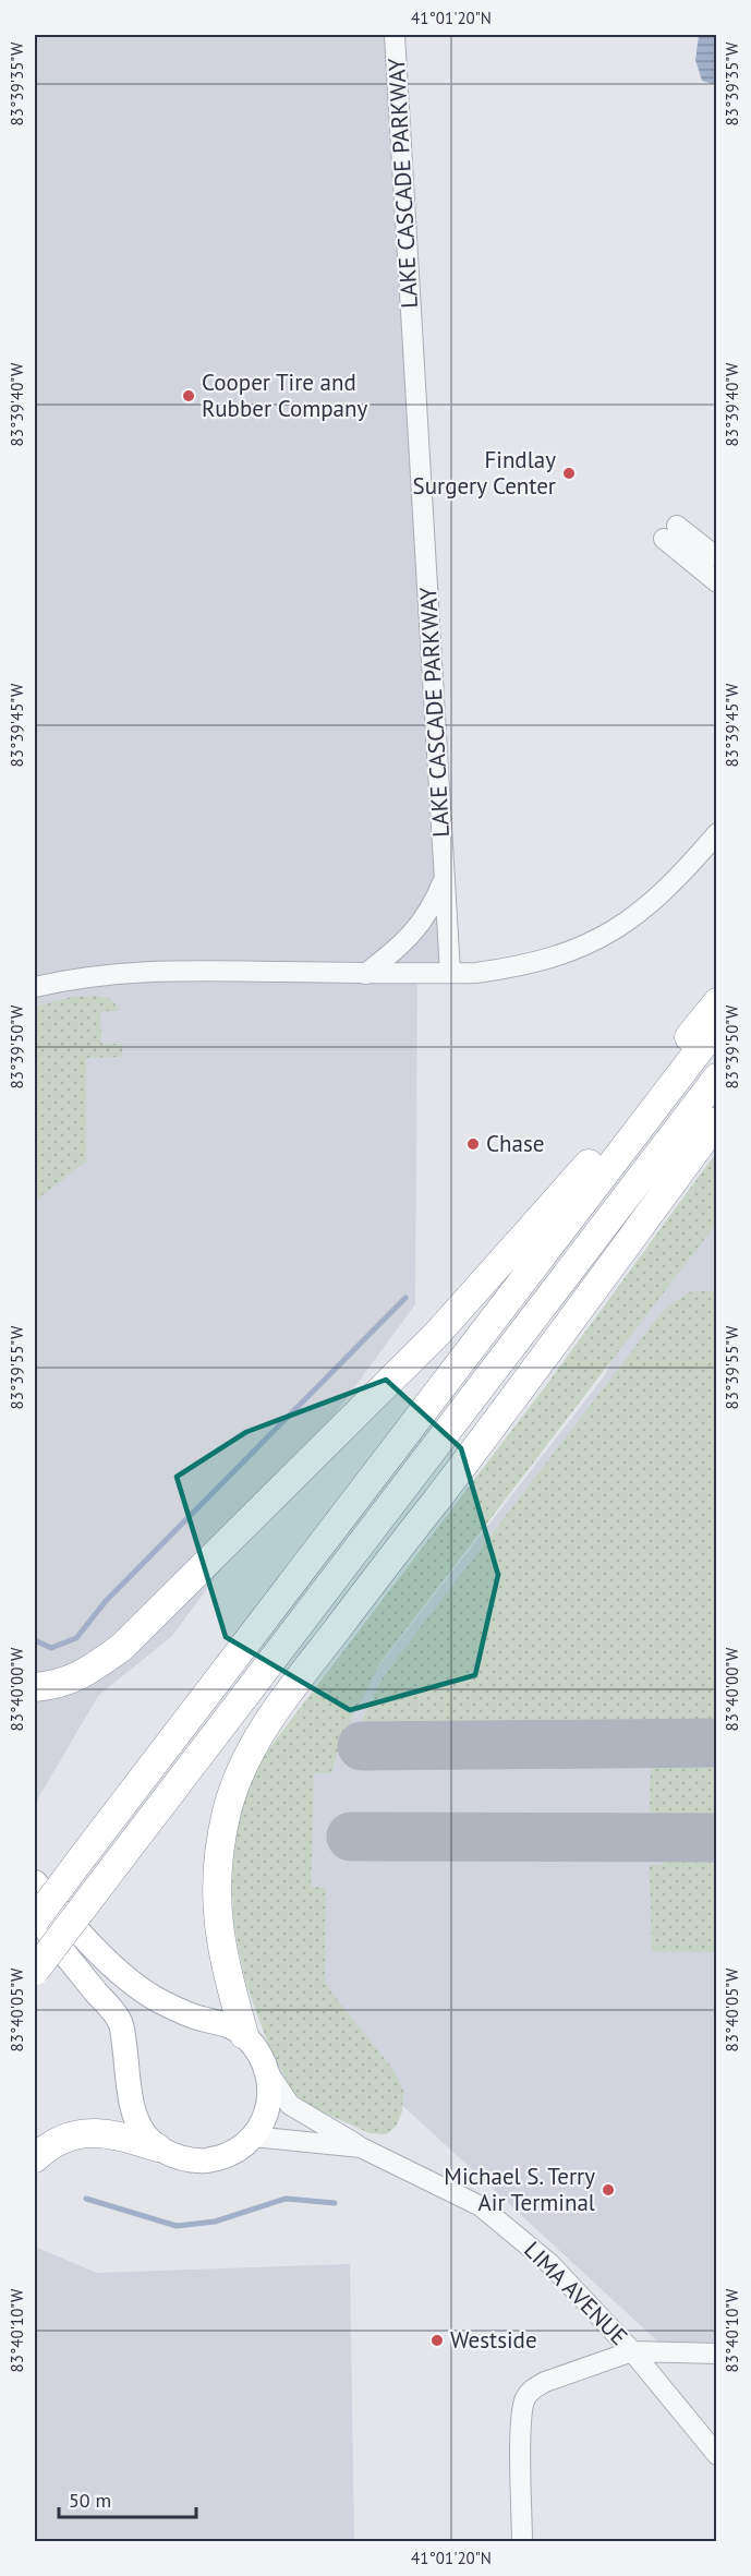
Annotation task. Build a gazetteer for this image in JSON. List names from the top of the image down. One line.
{"streets":{"street":["LAKE CASCADE PARKWAY","LIMA AVENUE"]},"places":["Cooper Tire and Rubber Company","Findlay Surgery Center","Chase","Michael S. Terry Air Terminal","Westside"],"scale_bar":"50 m","coordinates":["41°01'20\"N","83°39'35\"W","83°39'40\"W","83°39'45\"W","83°39'50\"W","83°39'55\"W","83°40'00\"W","83°40'05\"W","83°40'10\"W"]}
